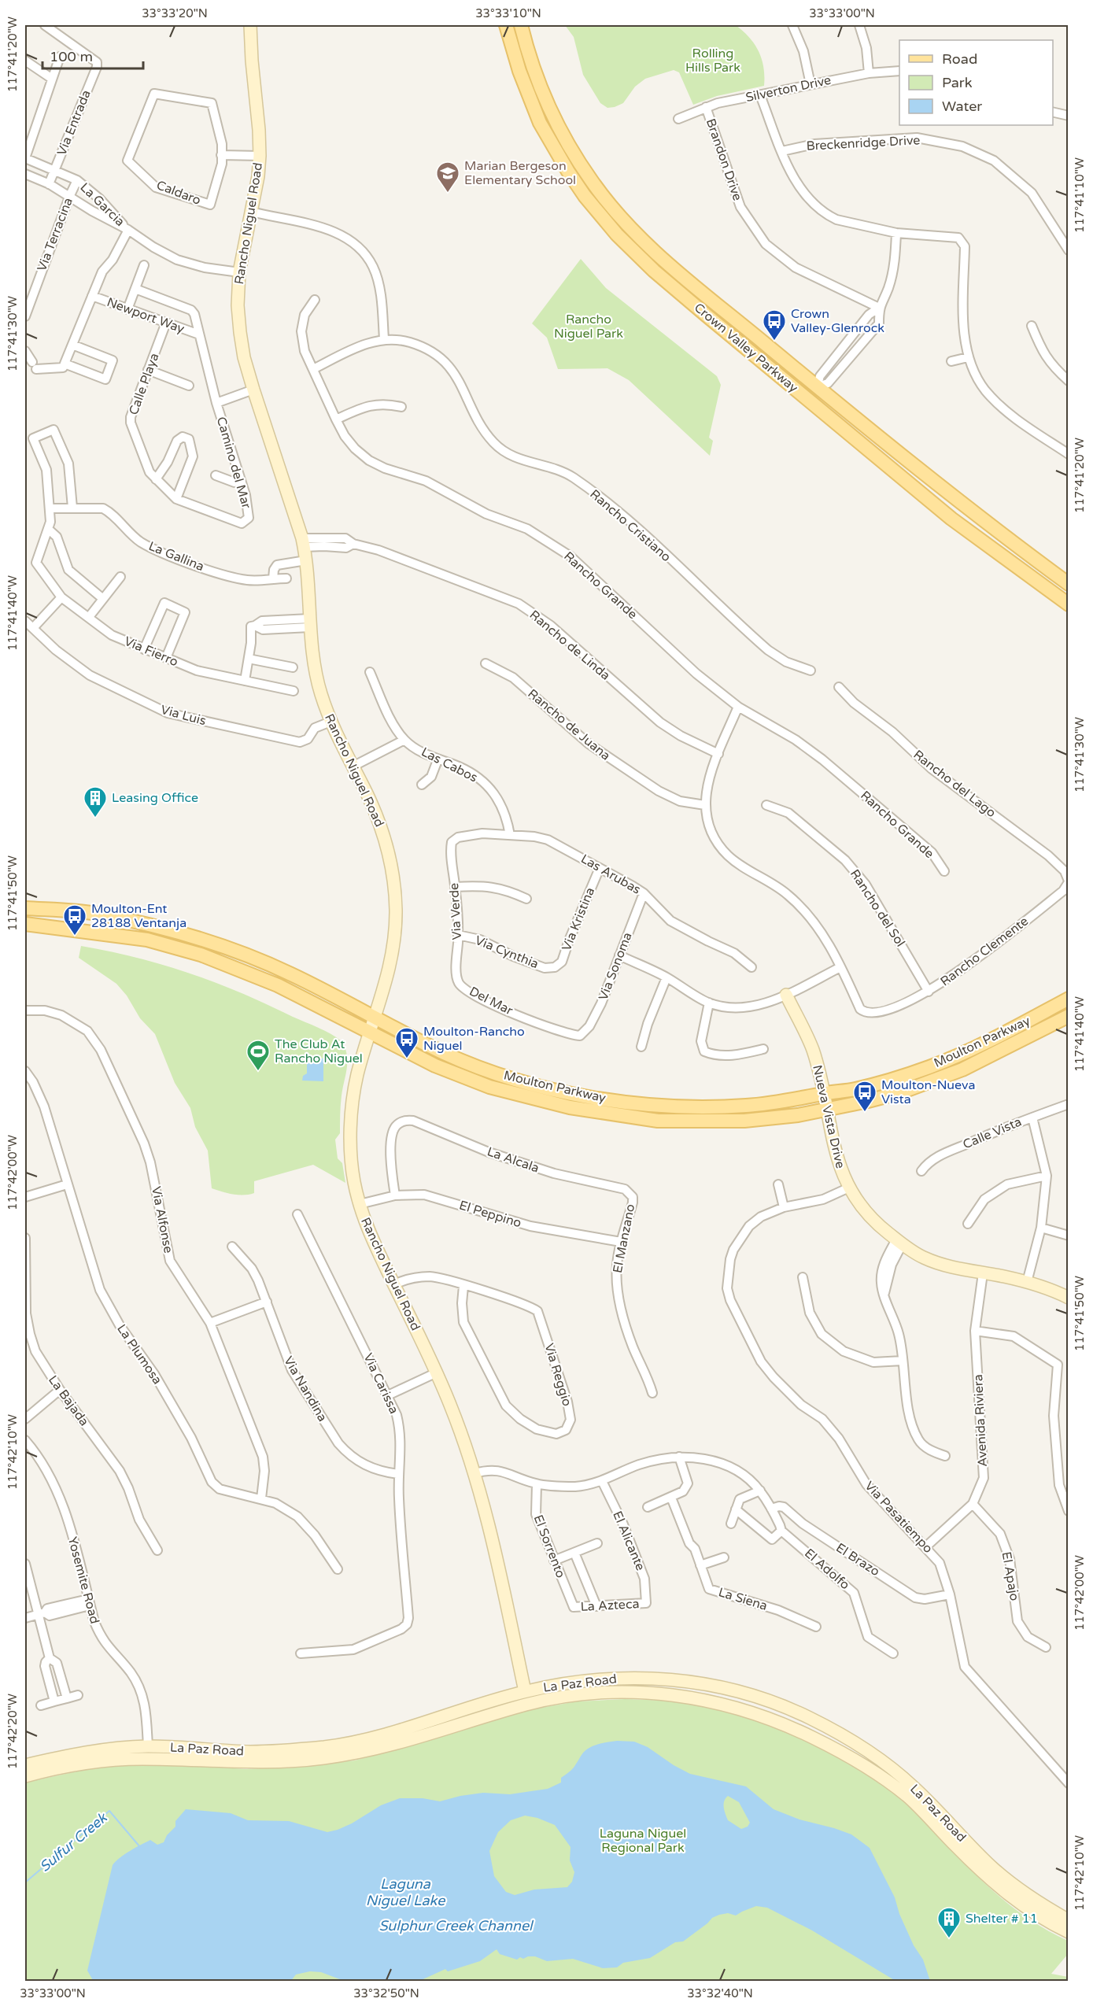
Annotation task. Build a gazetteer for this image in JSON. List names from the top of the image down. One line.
{"streets":{"main road":["Rancho Niguel Road","Crown Valley Parkway","Moulton Parkway","Nueva Vista Drive","La Paz Road"],"street":["Silverton Drive","Via Entrada","Breckenridge Drive","Brandon Drive","Caldaro","La Garcia","Via Terracina","Newport Way","Calle Playa","Camino del Mar","Rancho Cristiano","La Gallina","Rancho Grande","Rancho de Linda","Via Fierro","Via Luis","Rancho de Juana","Las Cabos","Rancho del Lago","Las Arubas","Rancho del Sol","Via Verde","Via Kristina","Rancho Clemente","Via Cynthia","Via Sonoma","Del Mar","Calle Vista","La Alcala","El Peppino","Via Alfonse","El Manzano","La Plumosa","Via Reggio","Via Carissa","Via Nandina","La Bajada","Avenida Riviera","Via Pasatiempo","El Alicante","El Sorrento","El Brazo","El Adolfo","El Apajo","Yosemite Road","La Siena","La Azteca"]},"crossings":[["Silverton Drive","Brandon Drive"],["Via Entrada","La Garcia"],["La Garcia","Rancho Niguel Road"],["La Garcia","Via Terracina"],["Rancho Niguel Road","Camino del Mar"],["Rancho Niguel Road","Rancho de Linda"],["Rancho Niguel Road","Via Luis"],["Rancho Niguel Road","Moulton Parkway"],["Rancho Niguel Road","El Peppino"],["Rancho Niguel Road","Via Reggio"],["Rancho Niguel Road","El Adolfo"],["Rancho Niguel Road","La Paz Road"],["Newport Way","Calle Playa"],["Newport Way","Camino del Mar"],["Calle Playa","Camino del Mar"],["Rancho Cristiano","Rancho Grande"],["Las Cabos","Las Arubas"],["Rancho del Lago","Rancho Clemente"],["Las Arubas","Via Verde"],["Las Arubas","Via Kristina"],["Las Arubas","Via Sonoma"],["Rancho del Sol","Rancho Clemente"],["Via Verde","Via Cynthia"],["Via Verde","Del Mar"],["Via Kristina","Via Cynthia"],["Via Sonoma","Del Mar"],["Moulton Parkway","Nueva Vista Drive"],["Nueva Vista Drive","Avenida Riviera"],["Nueva Vista Drive","Via Pasatiempo"],["La Alcala","El Peppino"],["La Alcala","El Manzano"],["El Peppino","El Manzano"],["Via Alfonse","La Plumosa"],["Via Carissa","Via Nandina"],["Avenida Riviera","Via Pasatiempo"],["Avenida Riviera","El Apajo"],["Via Pasatiempo","El Brazo"],["El Alicante","El Adolfo"],["El Alicante","La Azteca"],["El Sorrento","El Adolfo"],["El Sorrento","La Azteca"],["El Brazo","El Adolfo"],["Yosemite Road","La Paz Road"]],"water":["Sulfur Creek","Laguna Niguel Lake","Sulphur Creek Channel"],"parks":["Rolling Hills Park","Rancho Niguel Park","Laguna Niguel Regional Park"],"places":{"school or university":["Marian Bergeson Elementary School"],"bus stop":["Crown Valley-Glenrock","Moulton-Ent 28188 Ventanja","Moulton-Rancho Niguel","Moulton-Nueva Vista"],"building":["Leasing Office","Shelter # 11"],"sports":["The Club At Rancho Niguel"]},"legend":["Road","Park","Water"],"scale_bar":"100 m","coordinates":["33°33'20\"N","33°33'10\"N","33°33'00\"N","117°41'20\"W","117°41'10\"W","117°41'30\"W","117°41'40\"W","117°41'50\"W","117°42'00\"W","117°42'10\"W","117°42'20\"W","33°32'50\"N","33°32'40\"N"]}
